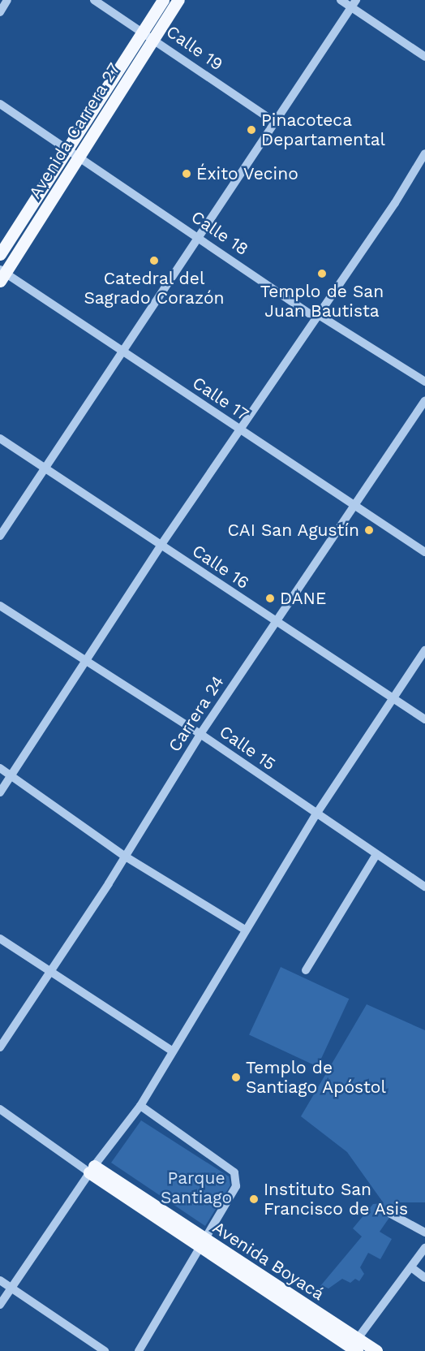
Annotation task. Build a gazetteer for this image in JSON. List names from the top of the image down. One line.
{"streets":{"main road":["Avenida Carrera 27","Avenida Boyacá"],"street":["Calle 19","Calle 18","Calle 17","Calle 16","Carrera 24","Calle 15"]},"crossings":[["Calle 19","Avenida Carrera 27"],["Avenida Carrera 27","Calle 18"],["Avenida Carrera 27","Calle 17"],["Calle 17","Carrera 24"],["Calle 16","Carrera 24"],["Carrera 24","Calle 15"]],"parks":["Parque Santiago"],"places":["Pinacoteca Departamental","Éxito Vecino","Catedral del Sagrado Corazón","Templo de San Juan Bautista","CAI San Agustín","DANE","Templo de Santiago Apóstol","Instituto San Francisco de Asis"]}
